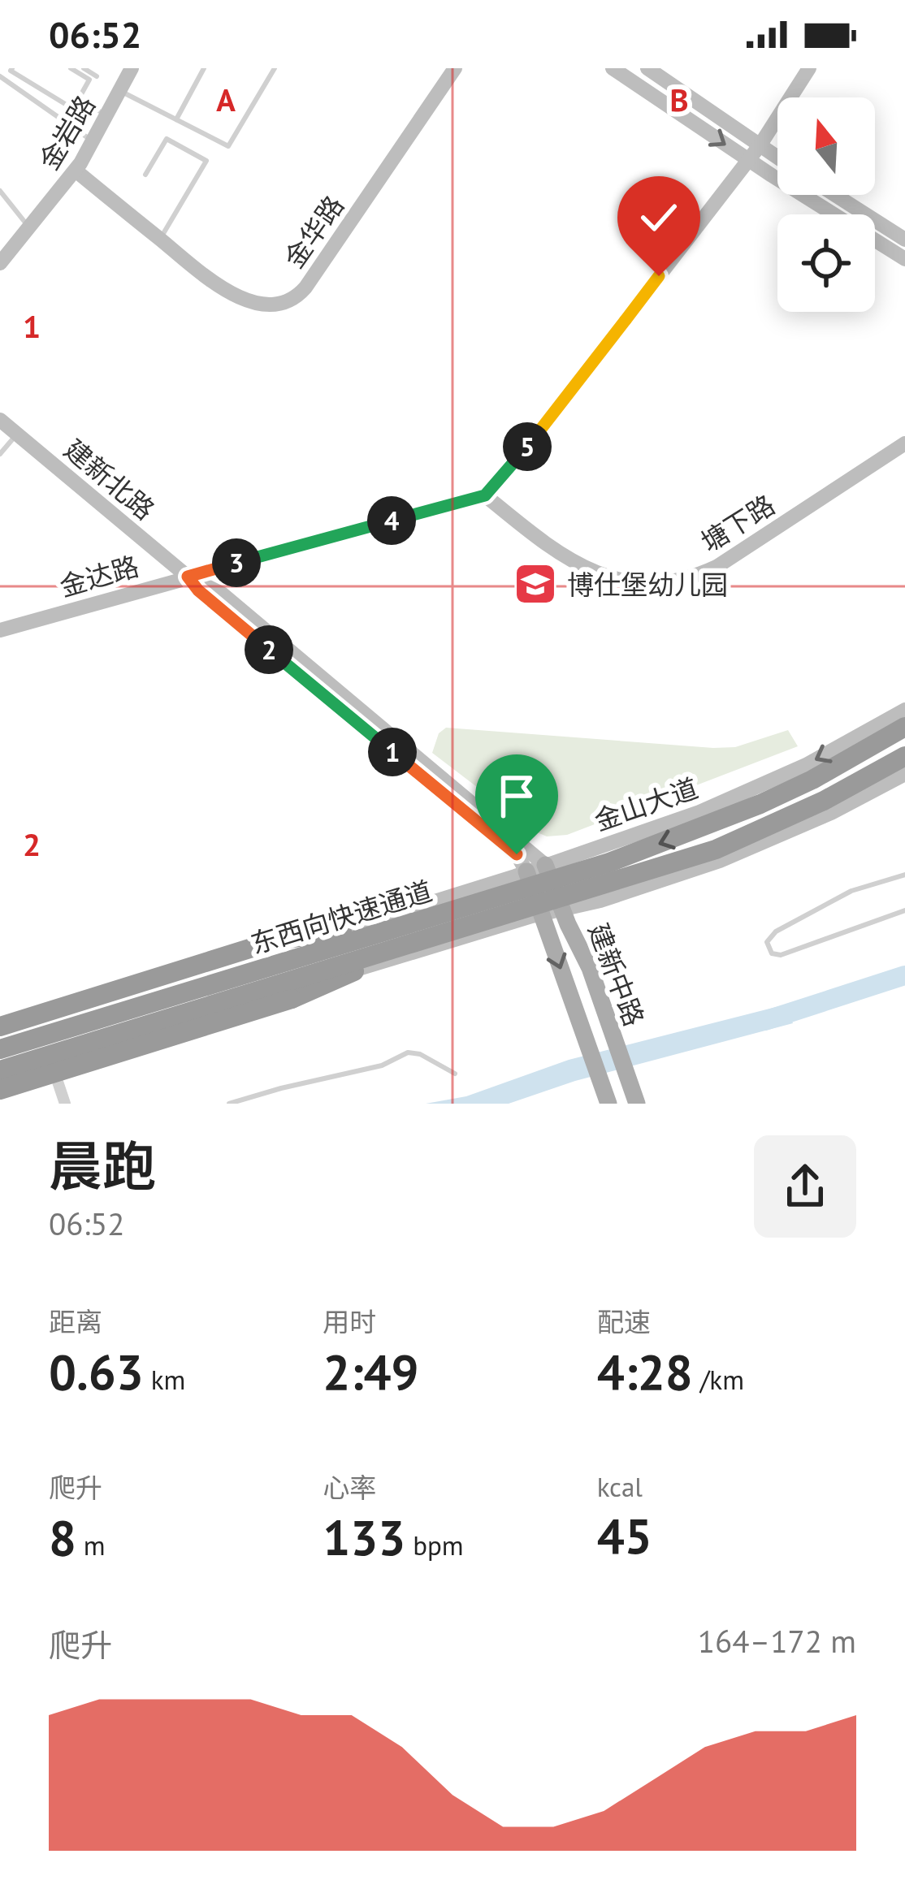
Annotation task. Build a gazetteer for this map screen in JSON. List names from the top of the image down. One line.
{"streets":{"highway":["东西向快速通道"],"main road":["金岩路","金华路","建新北路","塘下路","金达路","金山大道","建新中路"]},"crossings":[["金岩路","金华路"],["建新北路","金达路"],["建新北路","金山大道"],["建新北路","建新中路"],["塘下路","金达路"],["金山大道","建新中路"]],"places":{"school or university":["博仕堡幼儿园"]},"north":"top","page":{"status":"06:52","pins":["5","4","3","2","1"],"heading":["晨跑","06:52"],"stats":[["距离","0.63 km"],["用时","2:49"],["配速","4:28 /km"],["爬升","8 m"],["心率","133 bpm"],["kcal","45"]],"chart":["爬升","164–172 m"]},"grid":{"columns":["A","B"],"rows":["1","2"]}}
